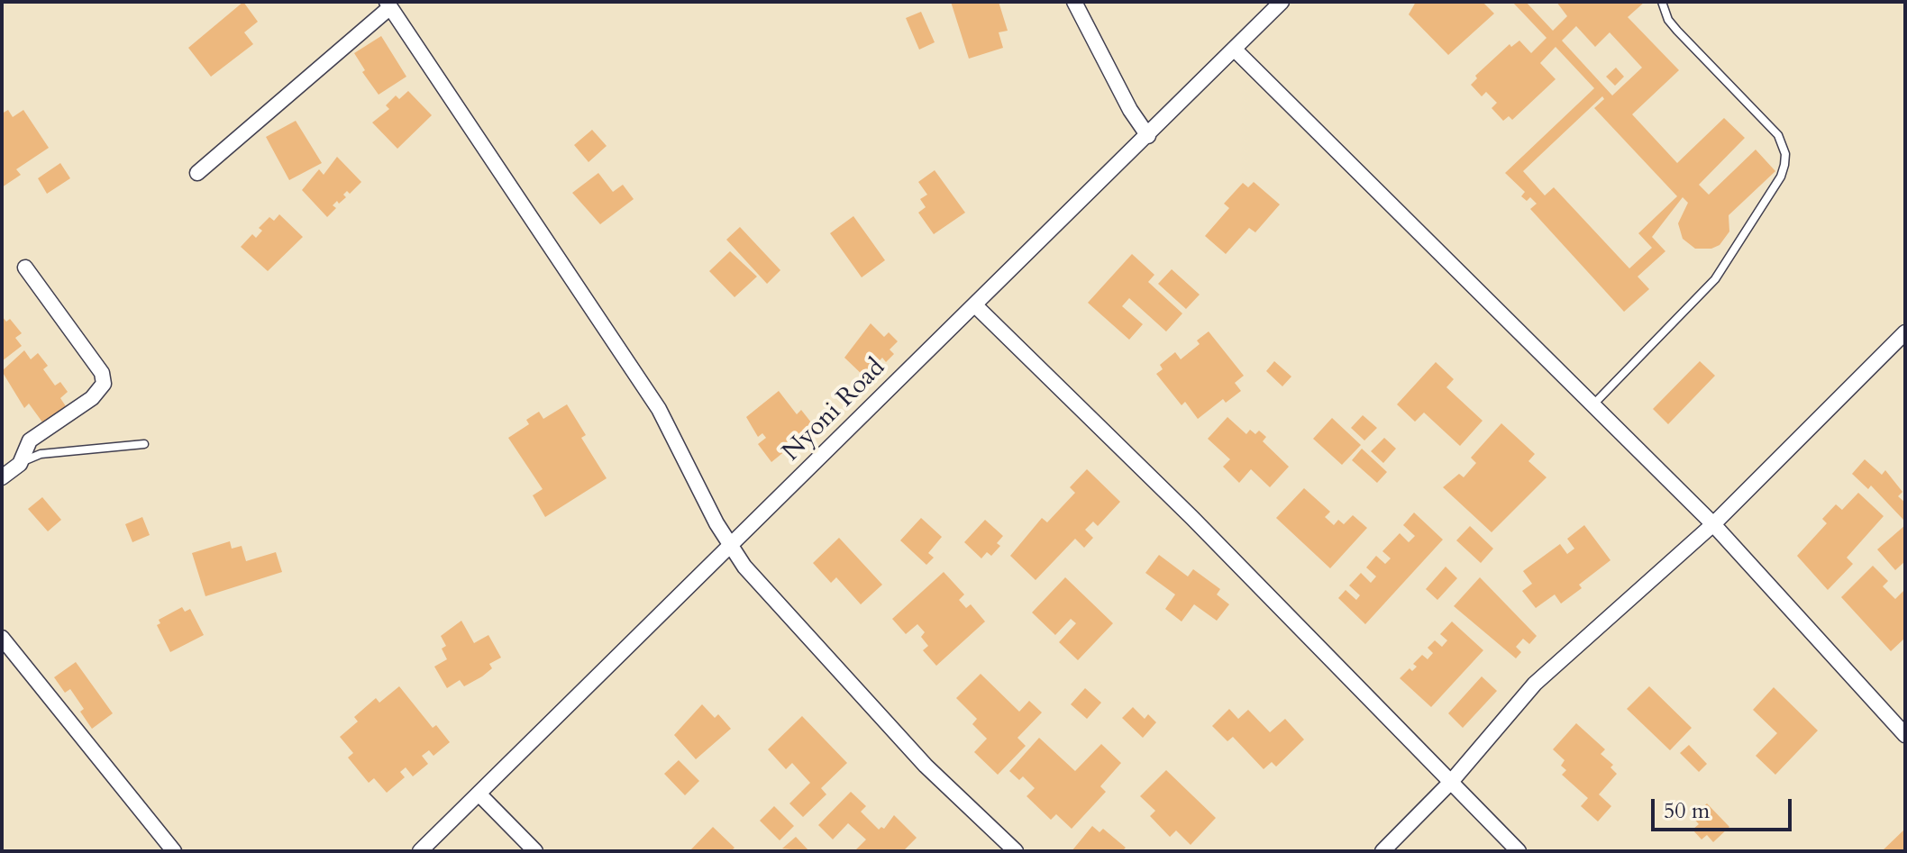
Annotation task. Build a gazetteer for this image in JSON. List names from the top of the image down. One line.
{"streets":{"street":["Nyoni Road"]},"scale_bar":"50 m"}
